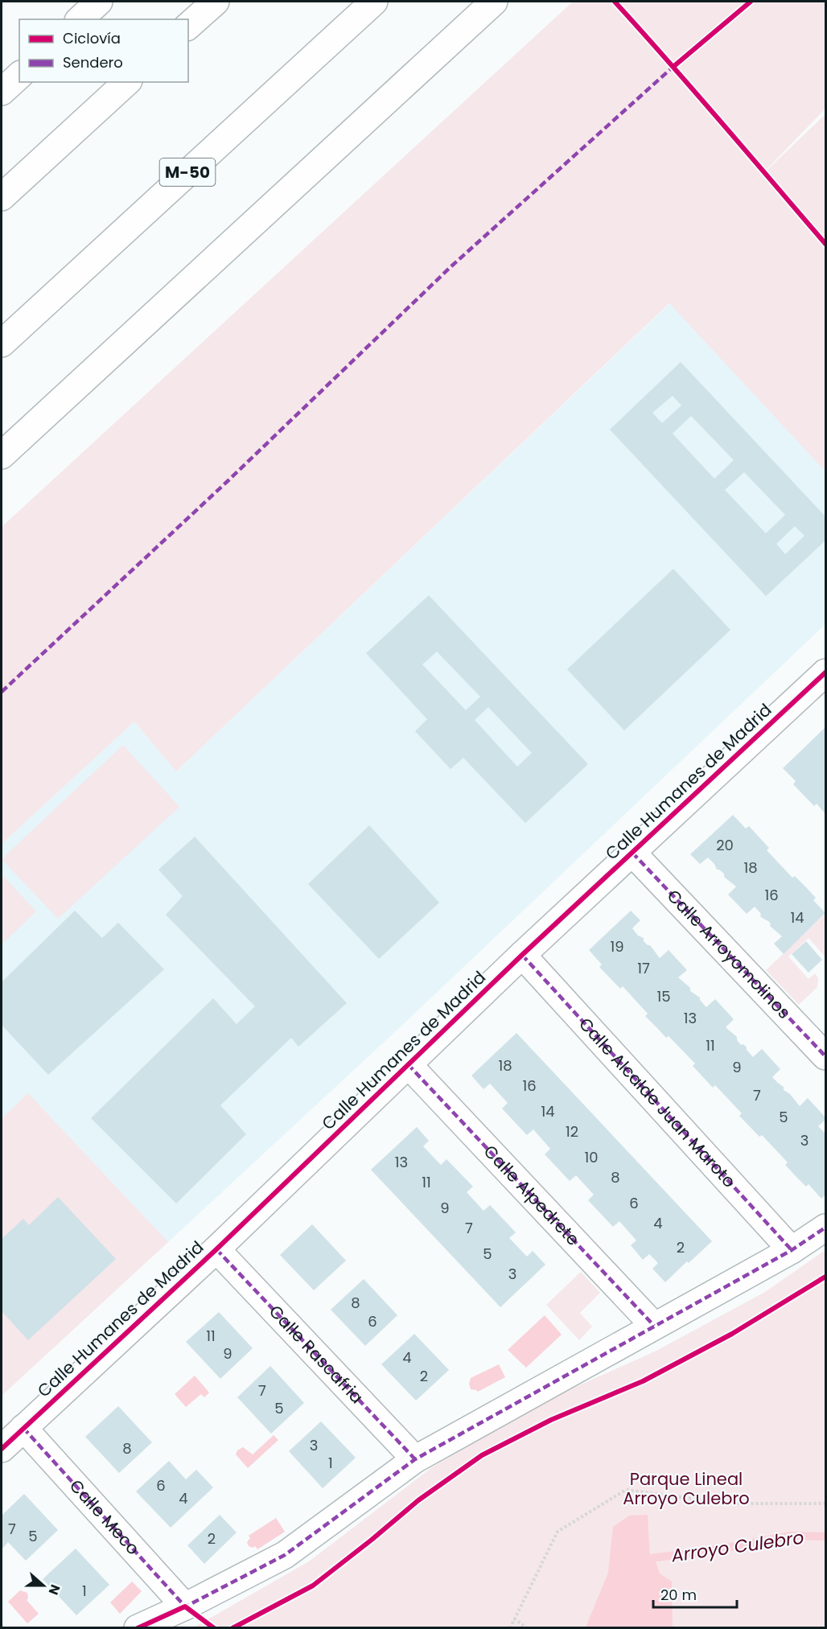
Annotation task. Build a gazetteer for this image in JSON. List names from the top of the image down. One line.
{"streets":{"main road":["M-50","Calle Humanes de Madrid","Calle Arroyomolinos","Calle Alcalde Juan Maroto","Calle Alpedrete","Calle Rascafria","Calle Meco"]},"crossings":[["Calle Humanes de Madrid","Calle Arroyomolinos"],["Calle Humanes de Madrid","Calle Alcalde Juan Maroto"],["Calle Humanes de Madrid","Calle Alpedrete"],["Calle Humanes de Madrid","Calle Rascafria"],["Calle Humanes de Madrid","Calle Meco"]],"water":["Arroyo Culebro"],"parks":["Parque Lineal Arroyo Culebro"],"house_numbers":["20","18","16","14","19","17","15","13","11","18","9","16","7","14","5","12","3","10","13","8","11","6","9","4","7","2","5","3","8","6","11","9","4","2","7","5","3","8","1","6","4","7","5","2","1"],"legend":["Ciclovía","Sendero"],"scale_bar":"20 m","north":"right"}
